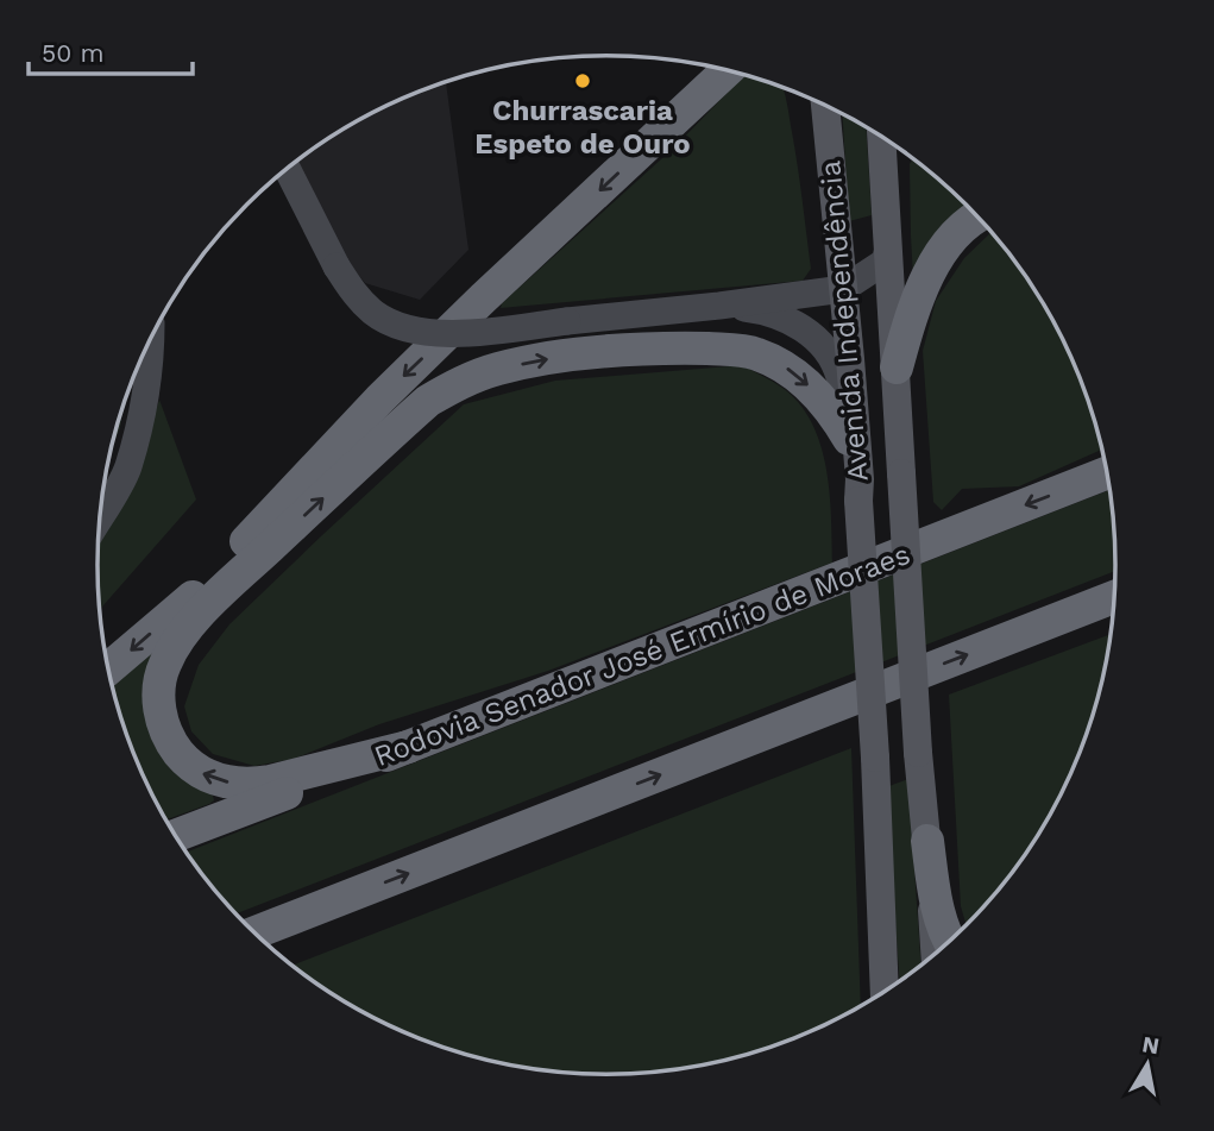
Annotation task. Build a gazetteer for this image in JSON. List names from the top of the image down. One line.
{"streets":{"highway":["Rodovia Senador José Ermírio de Moraes"],"main road":["Avenida Independência"]},"places":["Churrascaria Espeto de Ouro"],"scale_bar":"50 m","north":"top"}
